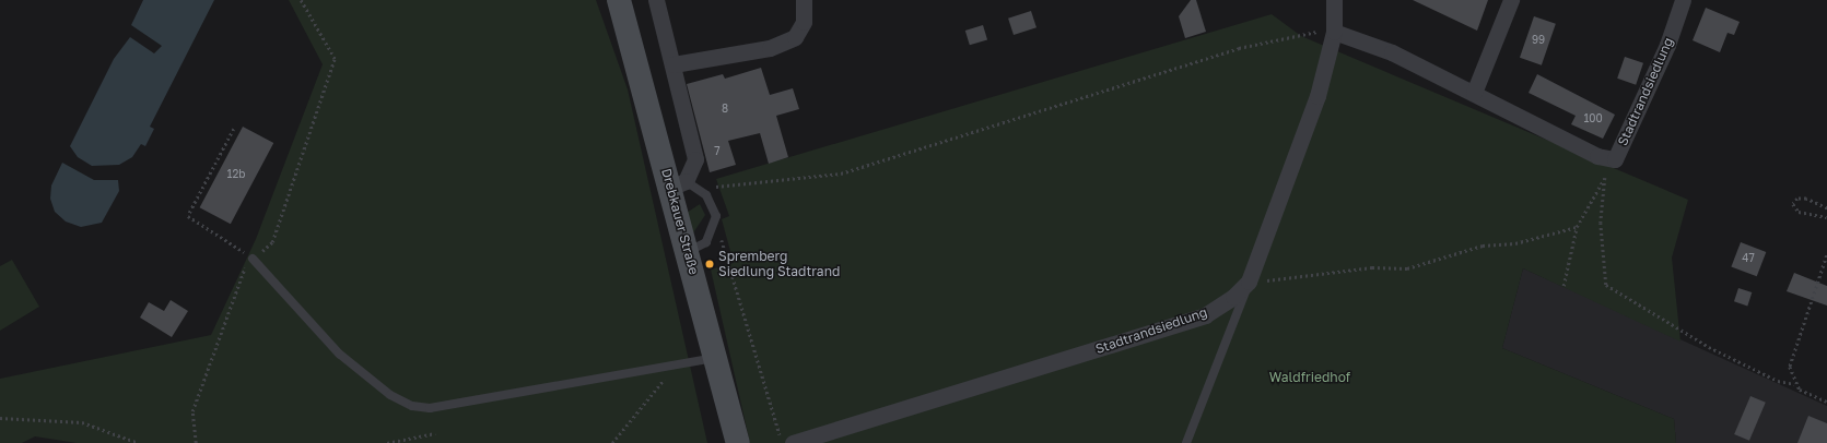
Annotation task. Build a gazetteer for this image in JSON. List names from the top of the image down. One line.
{"streets":{"street":["Stadtrandsiedlung","Drebkauer Straße"]},"parks":["Waldfriedhof"],"places":["Spremberg Siedlung Stadtrand"],"house_numbers":["99","8","100","7","12b","47"]}
